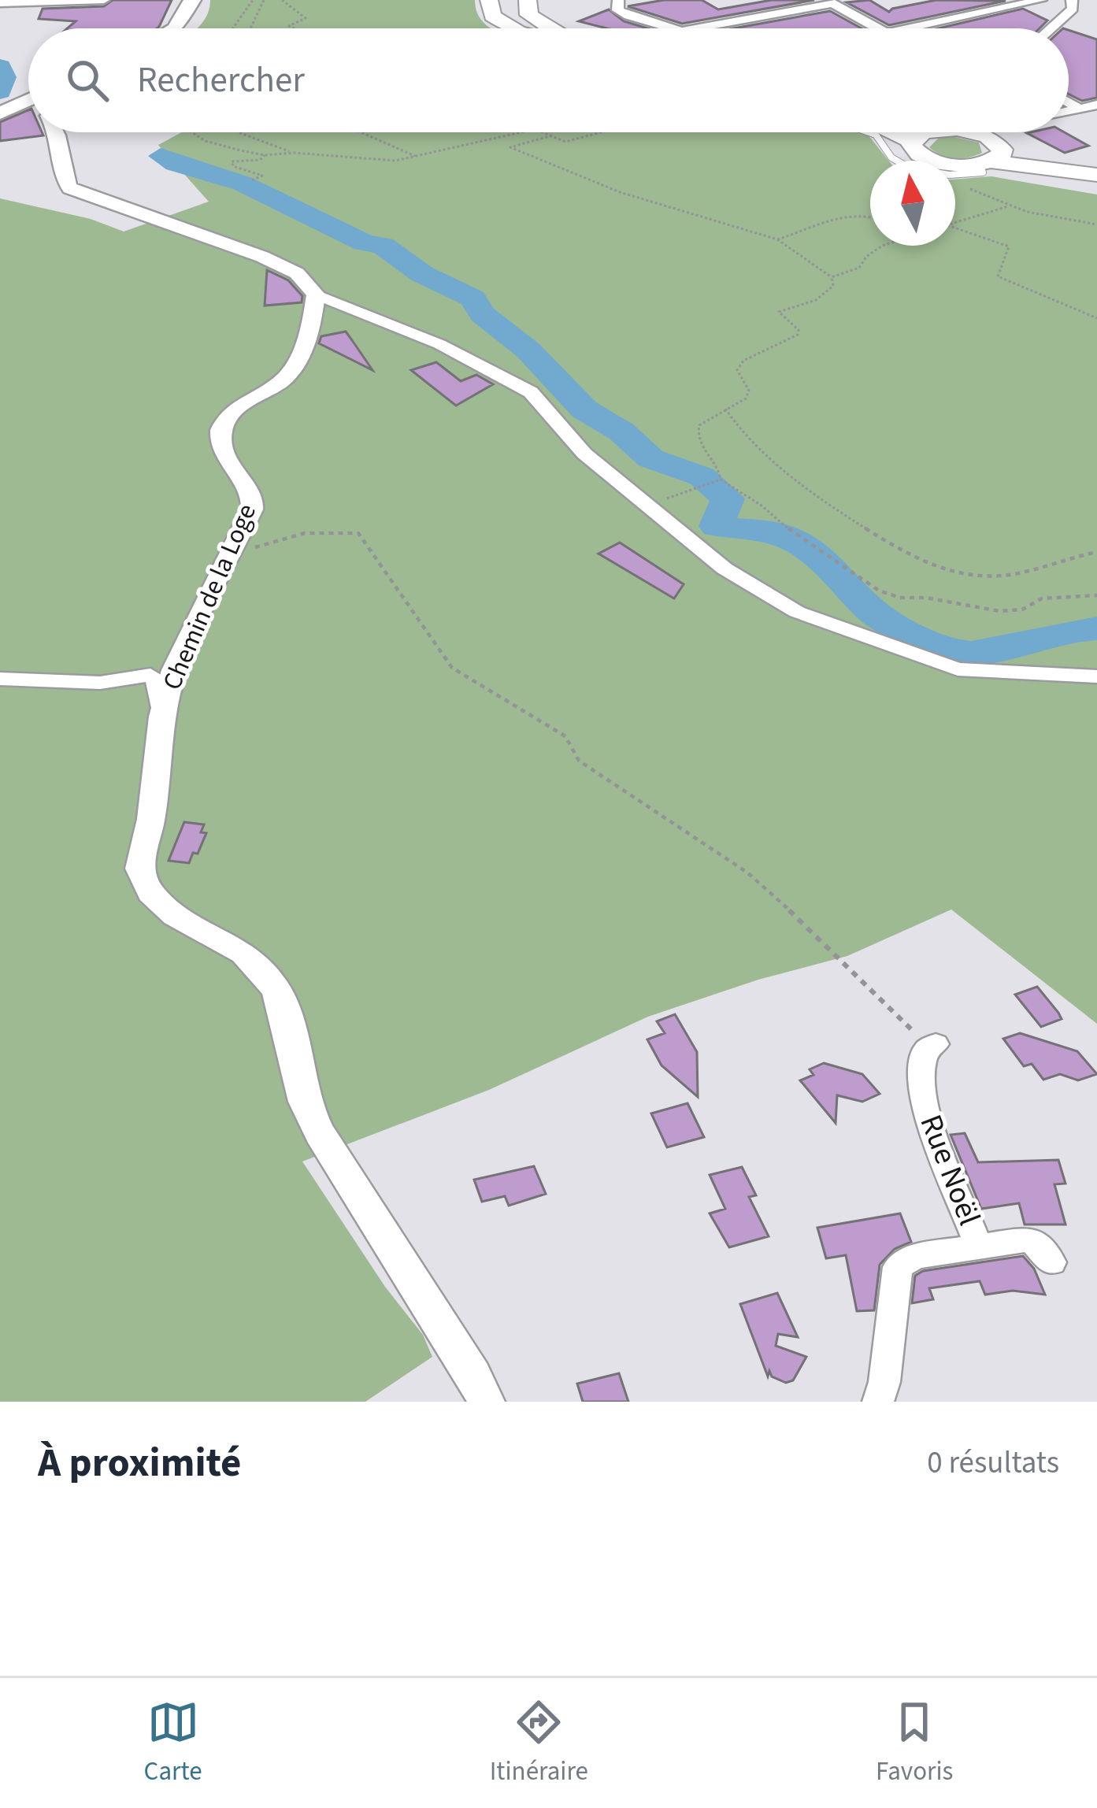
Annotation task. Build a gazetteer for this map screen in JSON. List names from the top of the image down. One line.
{"streets":{"street":["Chemin de la Loge","Rue Noël"]},"north":"top","page":{"search":"Rechercher","heading":["À proximité","0 résultats"],"nav":["Carte","Itinéraire","Favoris"]}}
